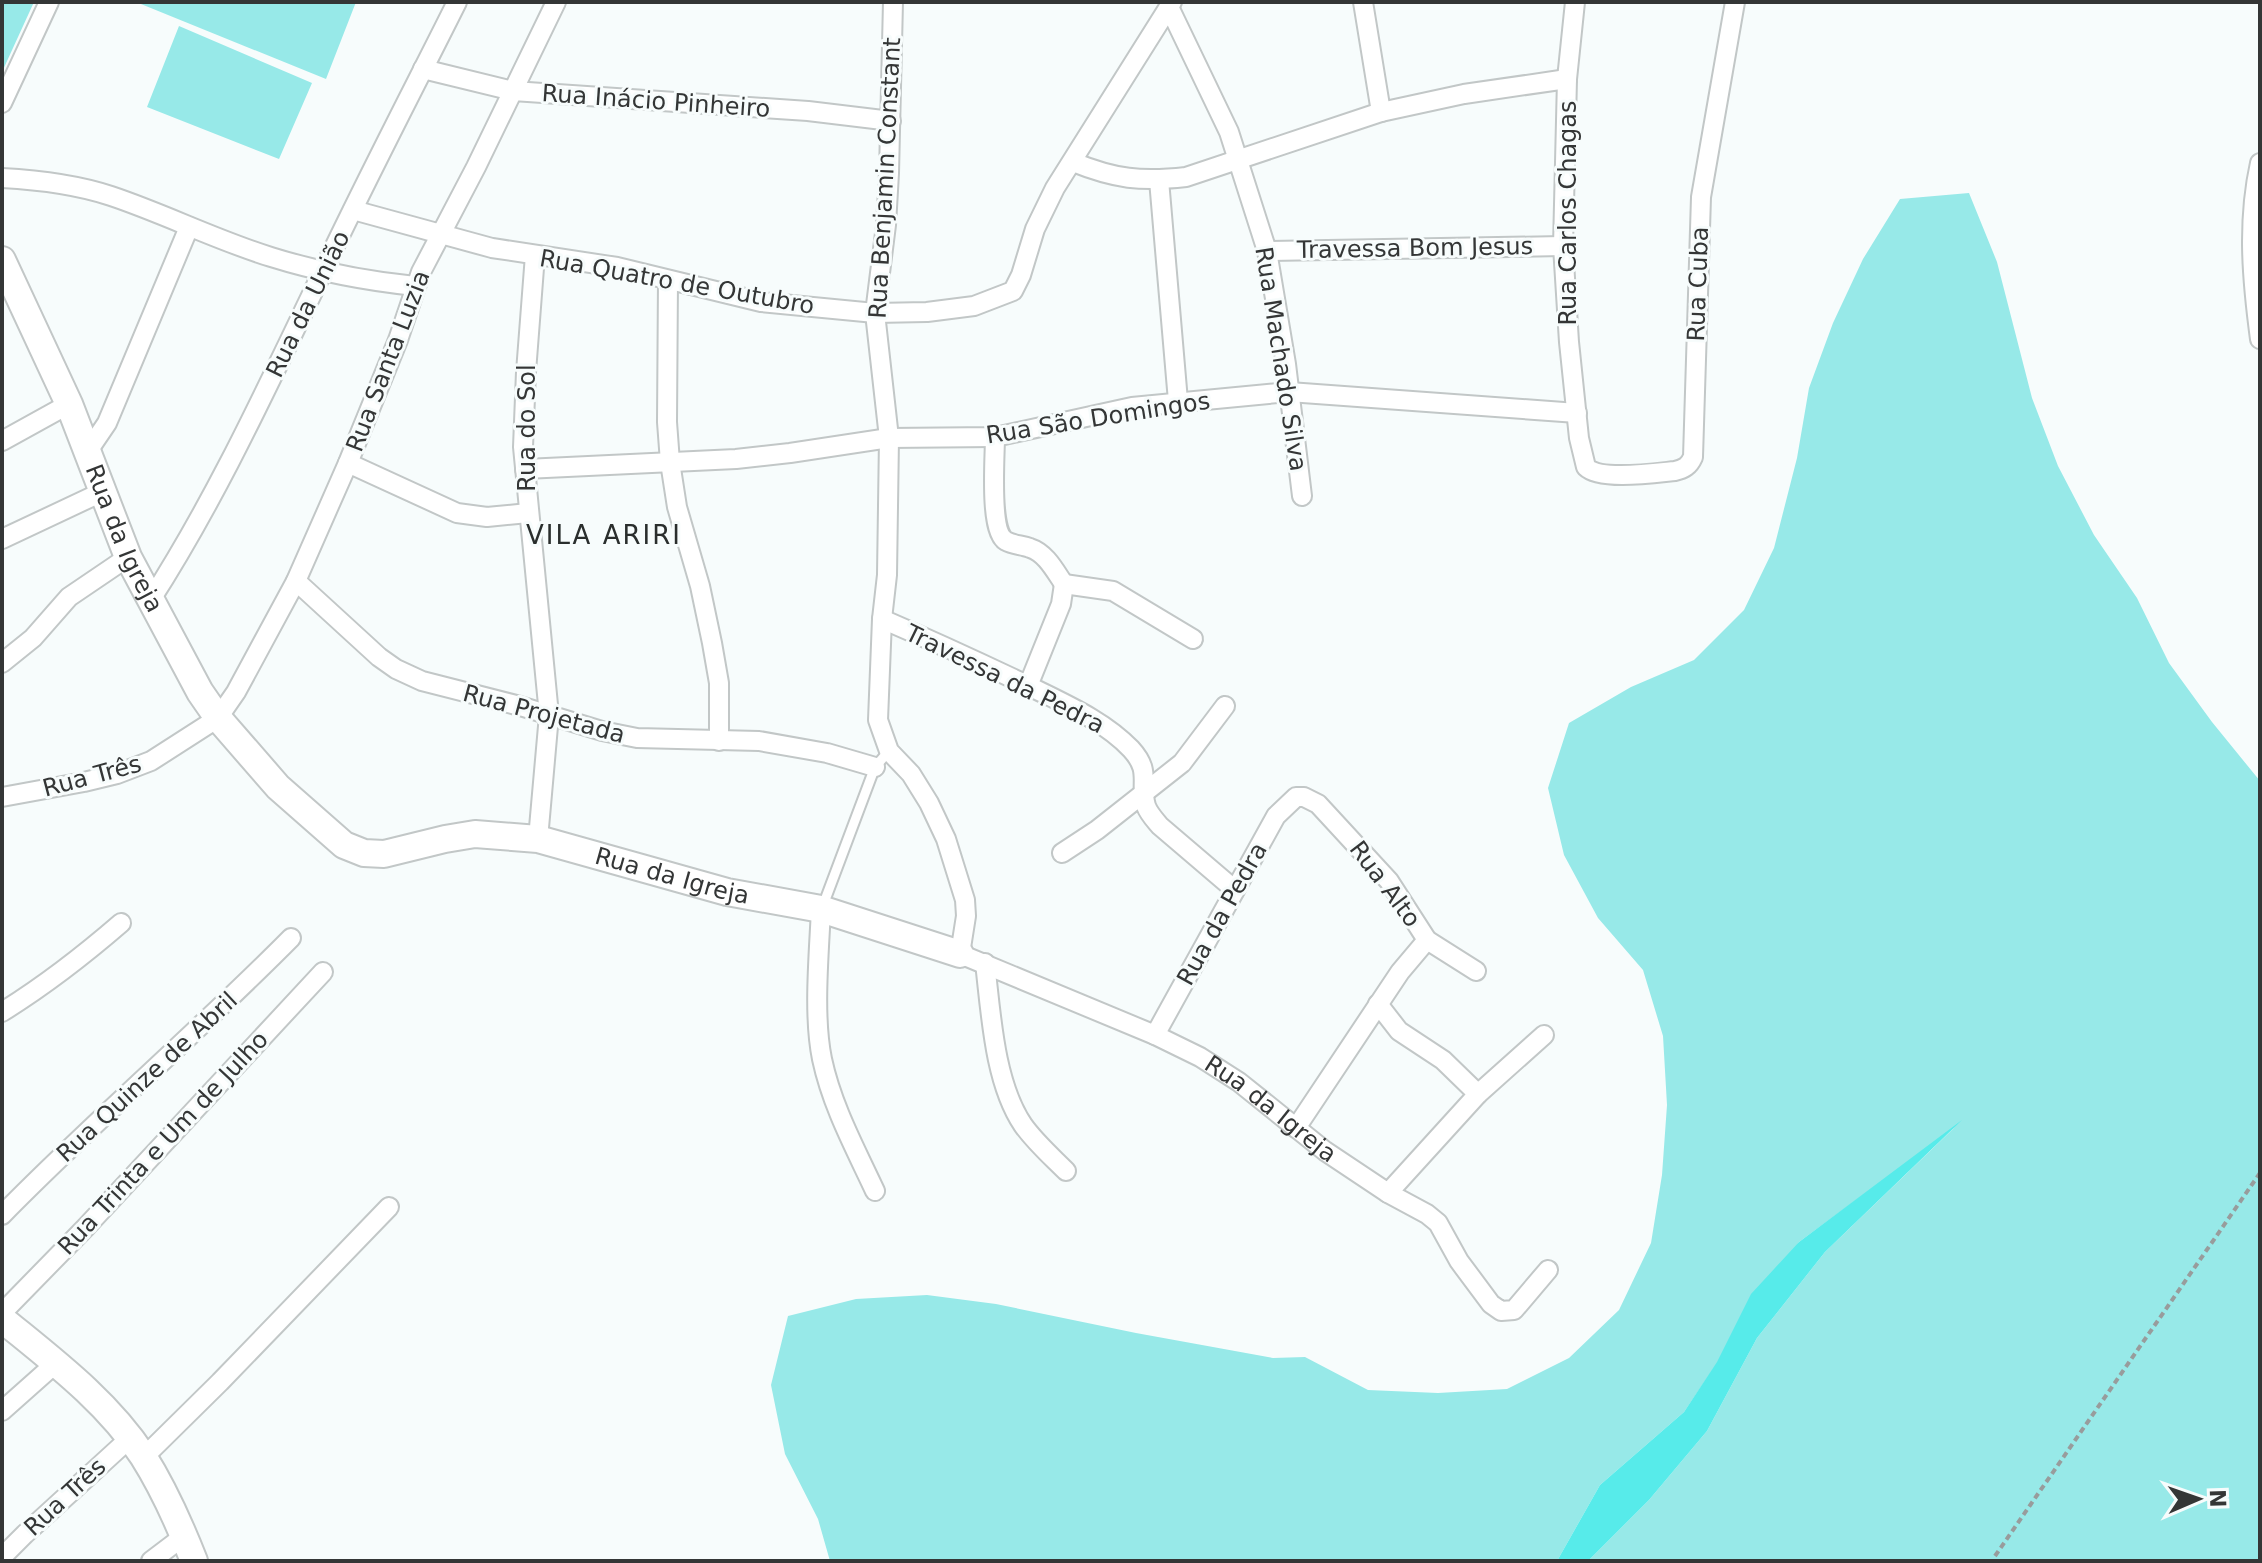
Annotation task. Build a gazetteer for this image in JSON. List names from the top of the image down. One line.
{"streets":{"street":["Rua Inácio Pinheiro","Rua Benjamin Constant","Rua Carlos Chagas","Travessa Bom Jesus","Rua Quatro de Outubro","Rua Cuba","Rua da União","Rua Machado Silva","Rua Santa Luzia","Rua São Domingos","Rua do Sol","Rua da Igreja","Travessa da Pedra","Rua Projetada","Rua Três","Rua Alto","Rua da Pedra","Rua Quinze de Abril","Rua Trinta e Um de Julho"]},"crossings":[["Rua Inácio Pinheiro","Rua Benjamin Constant"],["Rua Inácio Pinheiro","Rua da União"],["Rua Inácio Pinheiro","Rua Santa Luzia"],["Rua Benjamin Constant","Rua Quatro de Outubro"],["Rua Benjamin Constant","Rua São Domingos"],["Rua Benjamin Constant","Rua da Igreja"],["Rua Benjamin Constant","Travessa da Pedra"],["Rua Carlos Chagas","Travessa Bom Jesus"],["Rua Carlos Chagas","Rua Quatro de Outubro"],["Rua Carlos Chagas","Rua Cuba"],["Rua Carlos Chagas","Rua Machado Silva"],["Rua Carlos Chagas","Rua São Domingos"],["Travessa Bom Jesus","Rua Machado Silva"],["Rua Quatro de Outubro","Rua da União"],["Rua Quatro de Outubro","Rua Machado Silva"],["Rua Quatro de Outubro","Rua Santa Luzia"],["Rua Quatro de Outubro","Rua do Sol"],["Rua da União","Rua da Igreja"],["Rua Machado Silva","Rua São Domingos"],["Rua Santa Luzia","Rua da Igreja"],["Rua Santa Luzia","Rua Projetada"],["Rua Santa Luzia","Rua Três"],["Rua São Domingos","Rua do Sol"],["Rua do Sol","Rua da Igreja"],["Rua do Sol","Rua Projetada"],["Rua da Igreja","Rua Três"],["Rua da Igreja","Rua da Pedra"],["Travessa da Pedra","Rua da Pedra"],["Rua Alto","Rua da Pedra"]],"districts":["VILA ARIRI"],"north":"right"}
